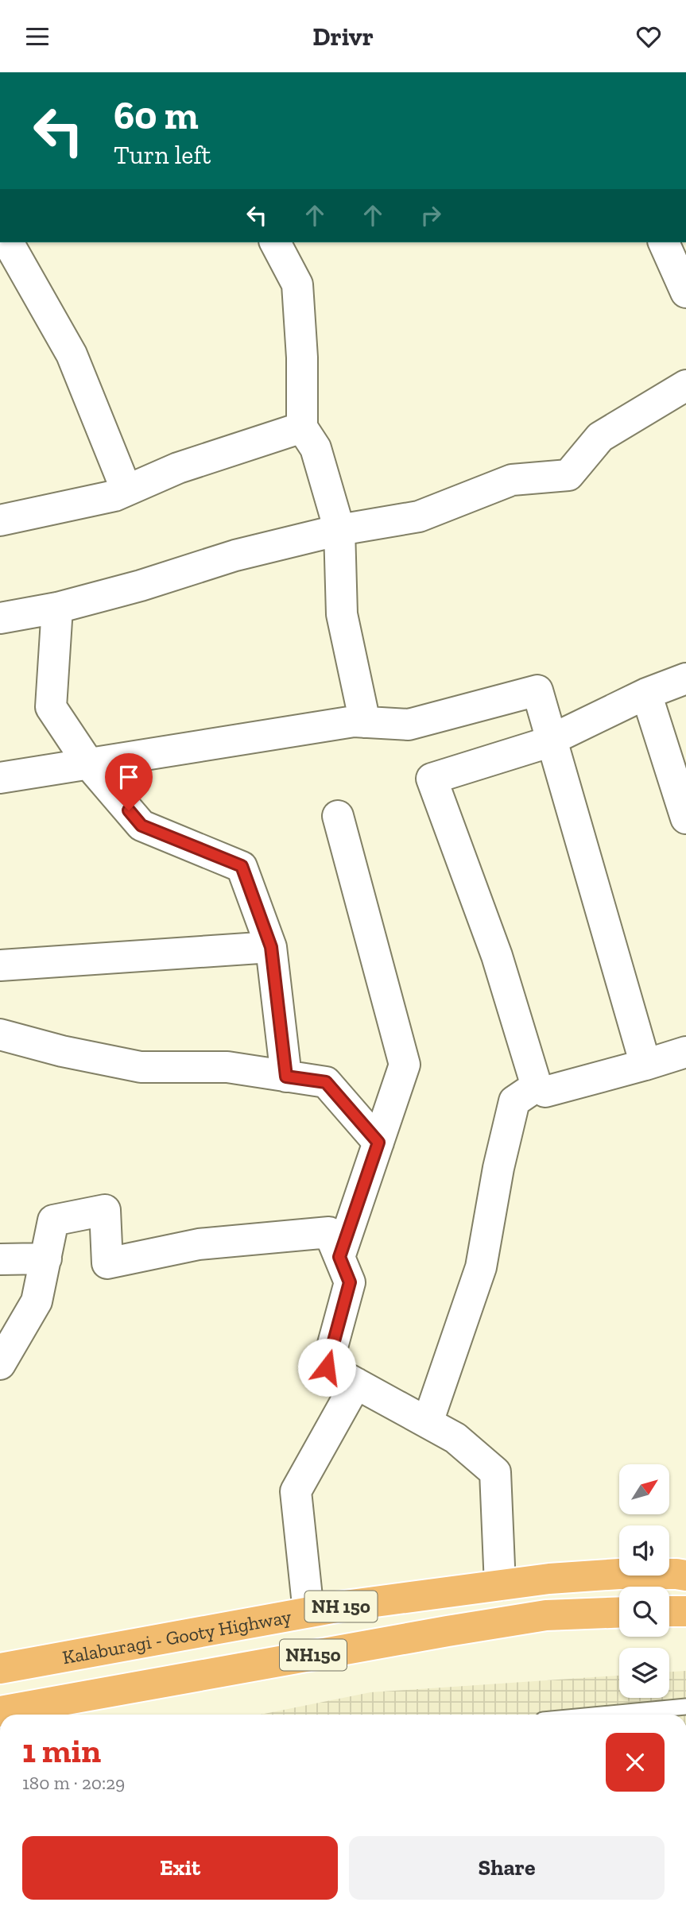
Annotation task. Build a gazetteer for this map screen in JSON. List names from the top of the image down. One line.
{"streets":{"highway":["NH 150","Kalaburagi - Gooty Highway","NH150"]},"north":"top right","page":{"header":"Drivr","turn":["60 m","Turn left"],"heading":["1 min","180 m · 20:29"],"buttons":["Exit","Share"]}}
